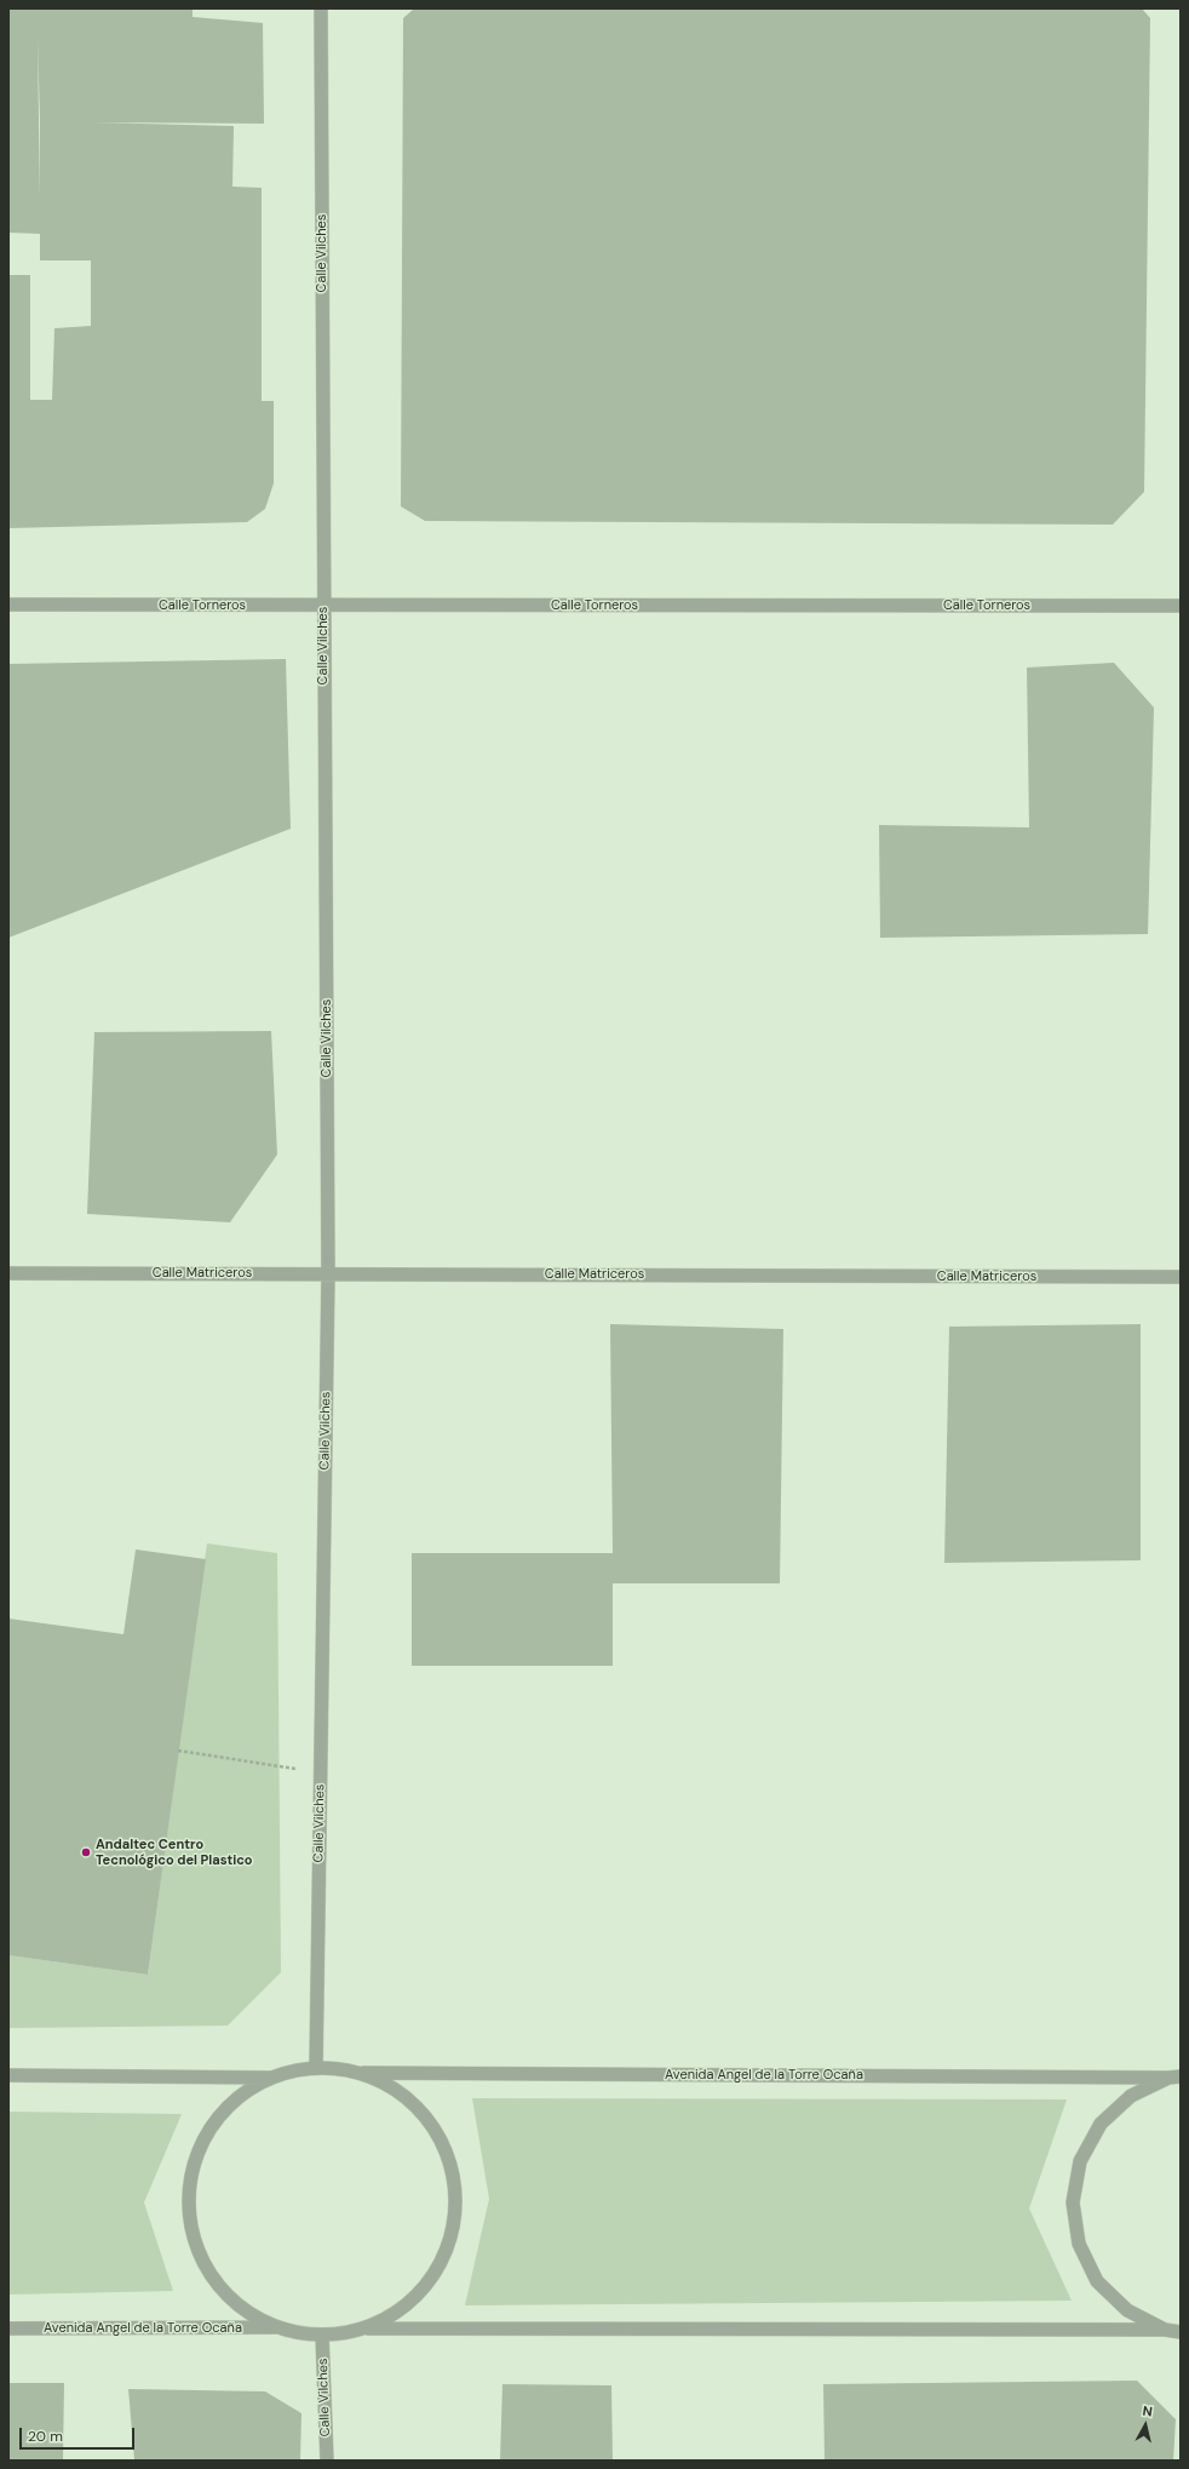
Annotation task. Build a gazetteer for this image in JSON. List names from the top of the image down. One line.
{"streets":{"street":["Calle Vilches","Calle Torneros","Calle Matriceros","Avenida Angel de la Torre Ocaña"]},"crossings":[["Calle Vilches","Calle Torneros"],["Calle Vilches","Calle Matriceros"]],"places":["Andaltec Centro Tecnológico del Plastico"],"scale_bar":"20 m","north":"top"}
